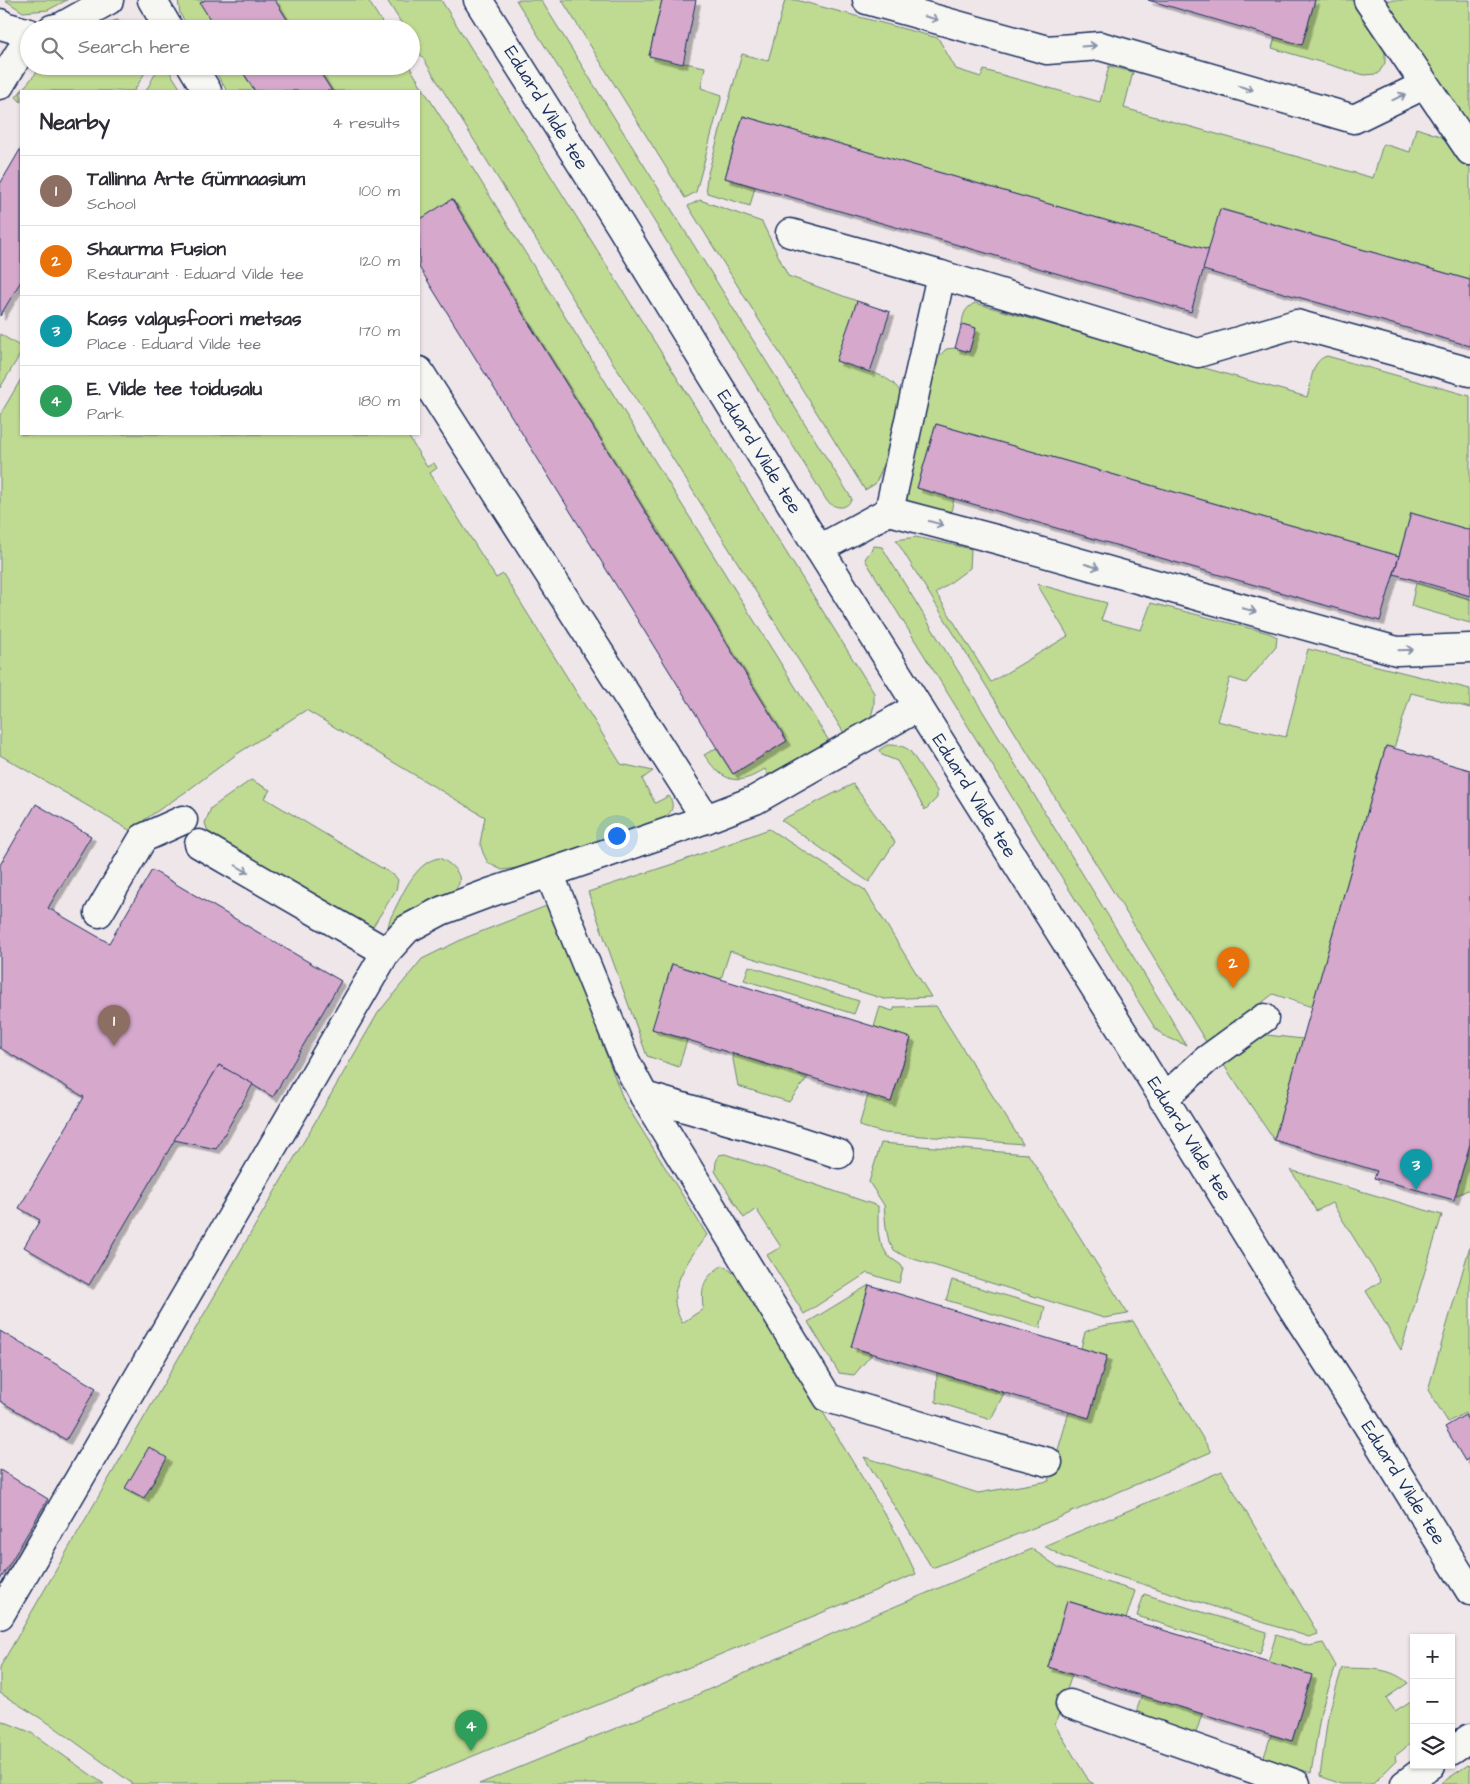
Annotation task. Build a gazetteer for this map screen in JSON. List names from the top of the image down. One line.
{"streets":{"street":["Eduard Vilde tee"]},"page":{"search":"Search here","heading":["Nearby","4 results"],"list":[{"mark":"1","name":"Tallinna Arte Gümnaasium","note":"School","value":"100 m"},{"mark":"2","name":"Shaurma Fusion","note":"Restaurant · Eduard Vilde tee","value":"120 m"},{"mark":"3","name":"Kass valgusfoori metsas","note":"Place · Eduard Vilde tee","value":"170 m"},{"mark":"4","name":"E. Vilde tee toidusalu","note":"Park","value":"180 m"}],"pins":["2","1","3","4"],"map_buttons":["+","−"]}}
